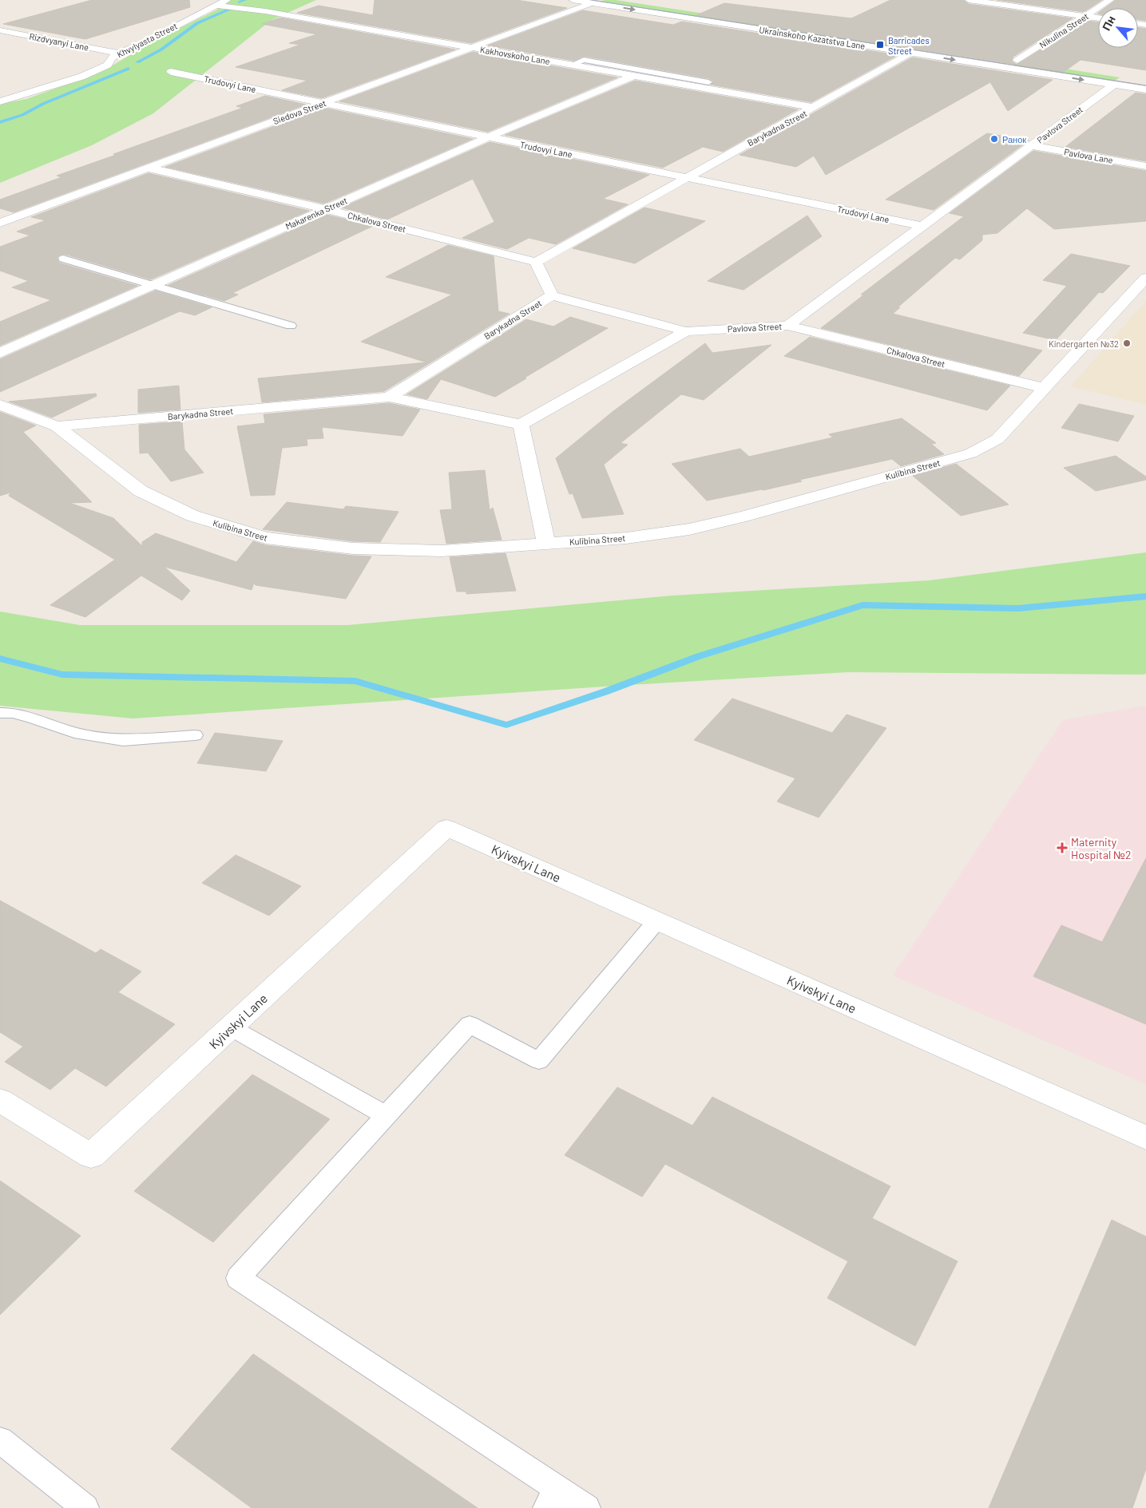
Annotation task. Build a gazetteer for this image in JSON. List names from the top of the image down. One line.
{"streets":{"street":["Nikulina Street","Ukrainskoho Kazatstva Lane","Khvylyasta Street","Rizdvyanyi Lane","Kakhovskoho Lane","Trudovyi Lane","Siedova Street","Pavlova Street","Barykadna Street","Pavlova Lane","Makarenka Street","Chkalova Street","Kulibina Street","Kyivskyi Lane"]},"crossings":[["Nikulina Street","Ukrainskoho Kazatstva Lane"],["Ukrainskoho Kazatstva Lane","Siedova Street"],["Ukrainskoho Kazatstva Lane","Pavlova Street"],["Ukrainskoho Kazatstva Lane","Barykadna Street"],["Khvylyasta Street","Rizdvyanyi Lane"],["Khvylyasta Street","Kakhovskoho Lane"],["Kakhovskoho Lane","Siedova Street"],["Kakhovskoho Lane","Barykadna Street"],["Kakhovskoho Lane","Makarenka Street"],["Trudovyi Lane","Siedova Street"],["Trudovyi Lane","Pavlova Street"],["Trudovyi Lane","Barykadna Street"],["Trudovyi Lane","Makarenka Street"],["Siedova Street","Chkalova Street"],["Pavlova Street","Pavlova Lane"],["Pavlova Street","Chkalova Street"],["Barykadna Street","Chkalova Street"],["Barykadna Street","Kulibina Street"],["Makarenka Street","Chkalova Street"],["Chkalova Street","Kulibina Street"]],"places":{"transit":["Barricades Street"],"other":["Ранок","Kindergarten №32"],"health":["Maternity Hospital №2"]},"north":"top left"}
